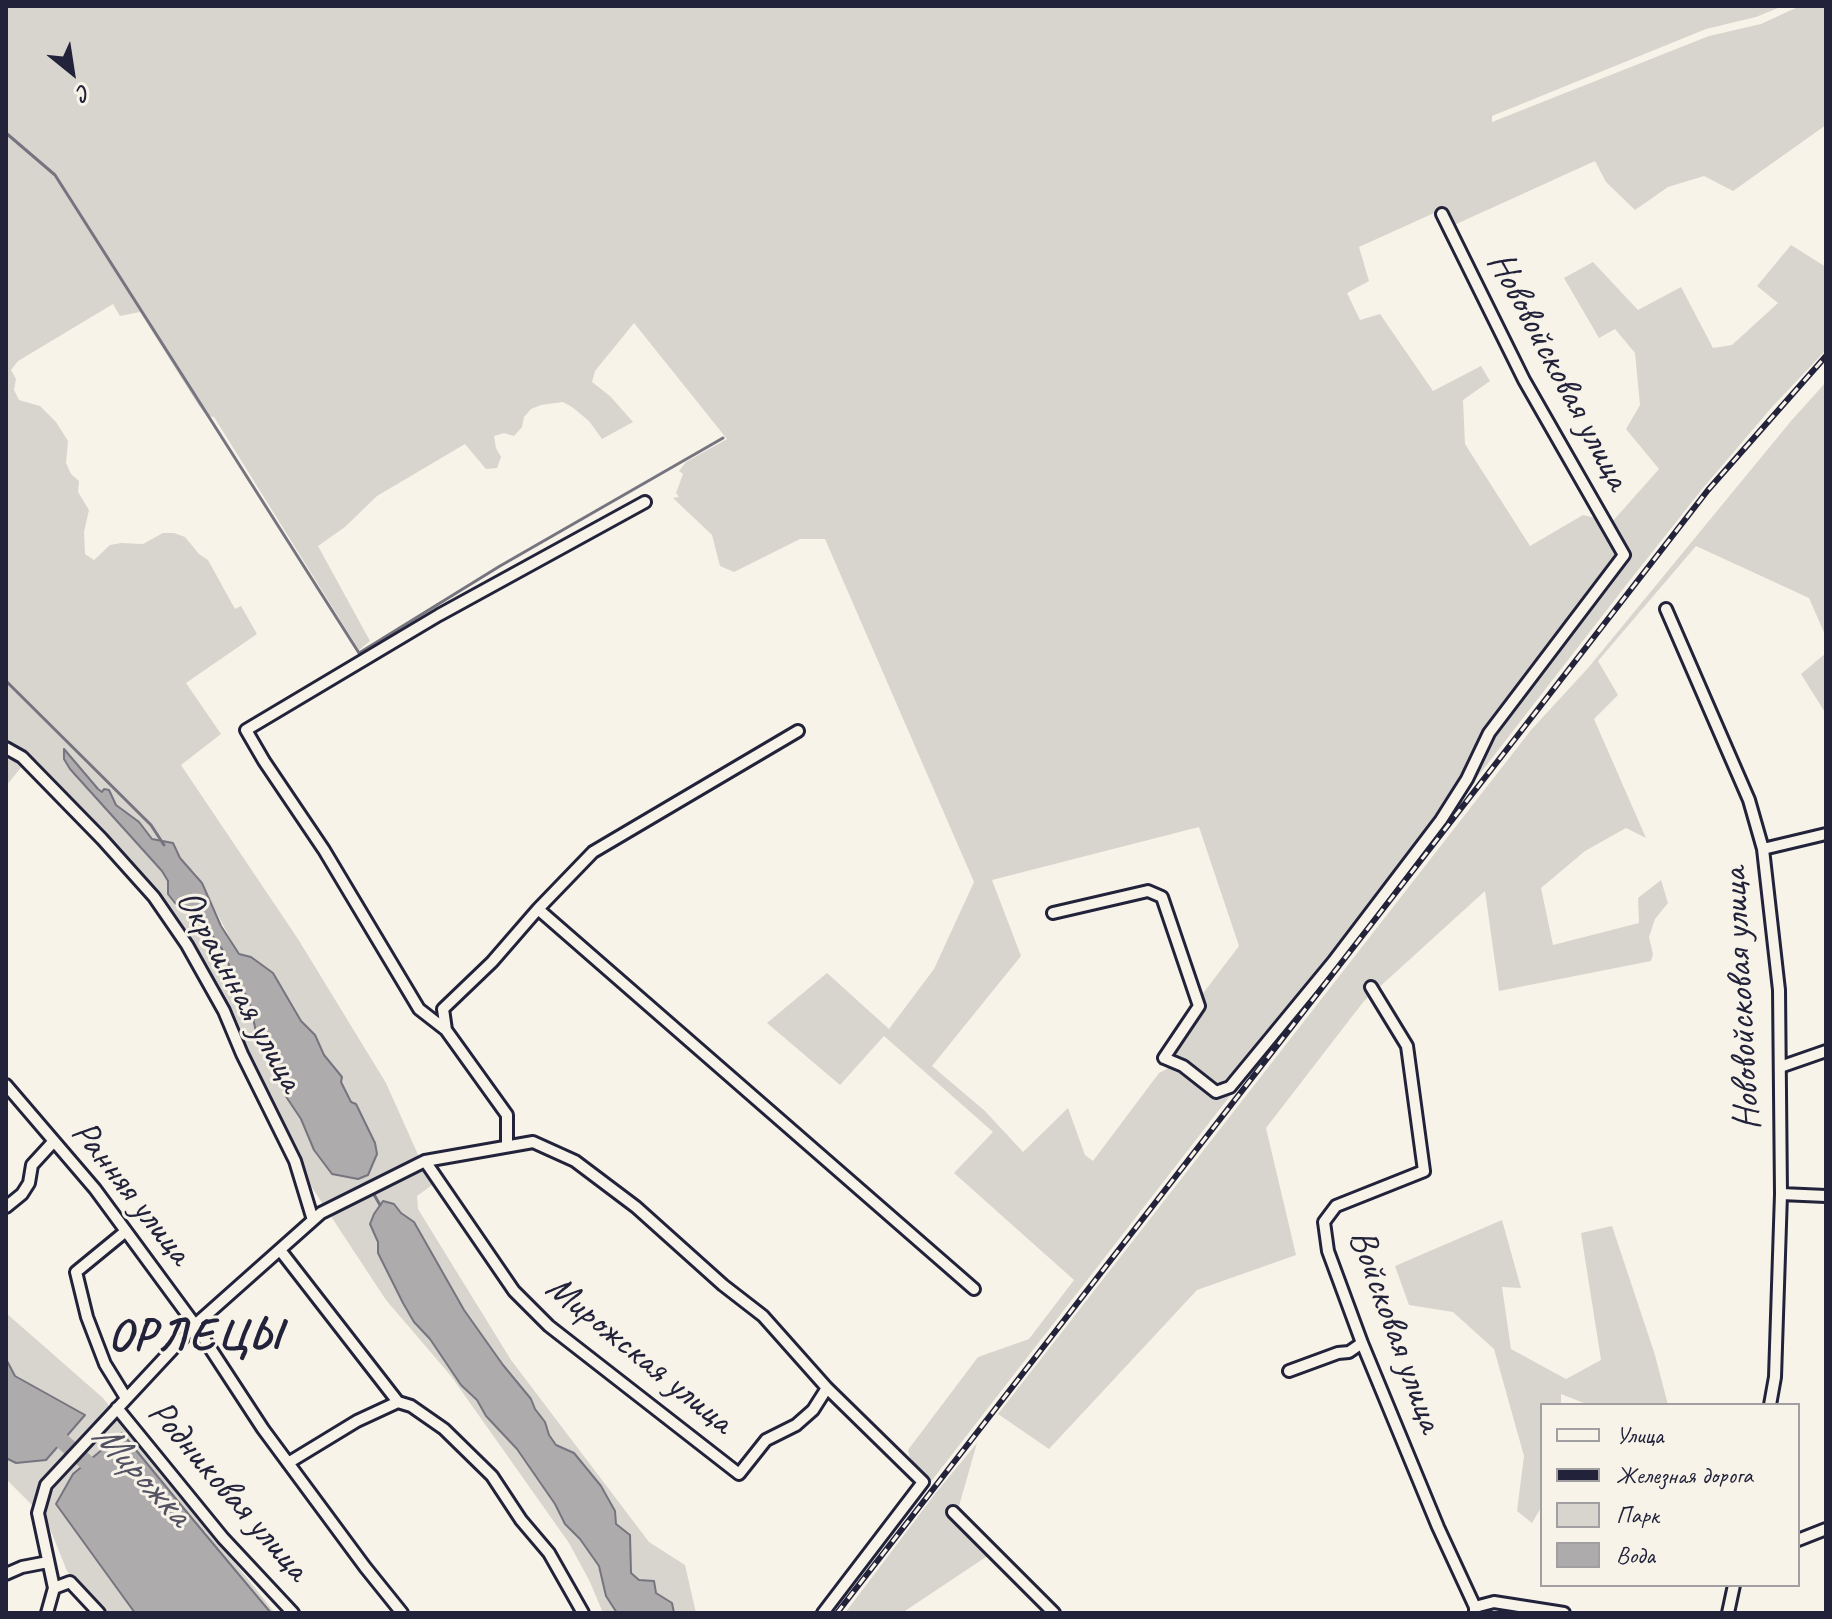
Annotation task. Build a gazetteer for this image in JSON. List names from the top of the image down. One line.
{"streets":{"street":["Нововойсковая улица","Окраинная улица","Ранняя улица","Войсковая улица","Мирожская улица","Родниковая улица"]},"districts":["ОРЛЕЦЫ"],"water":["Мирожка"],"legend":["Улица","Железная дорога","Парк","Вода"],"north":"bottom right"}
